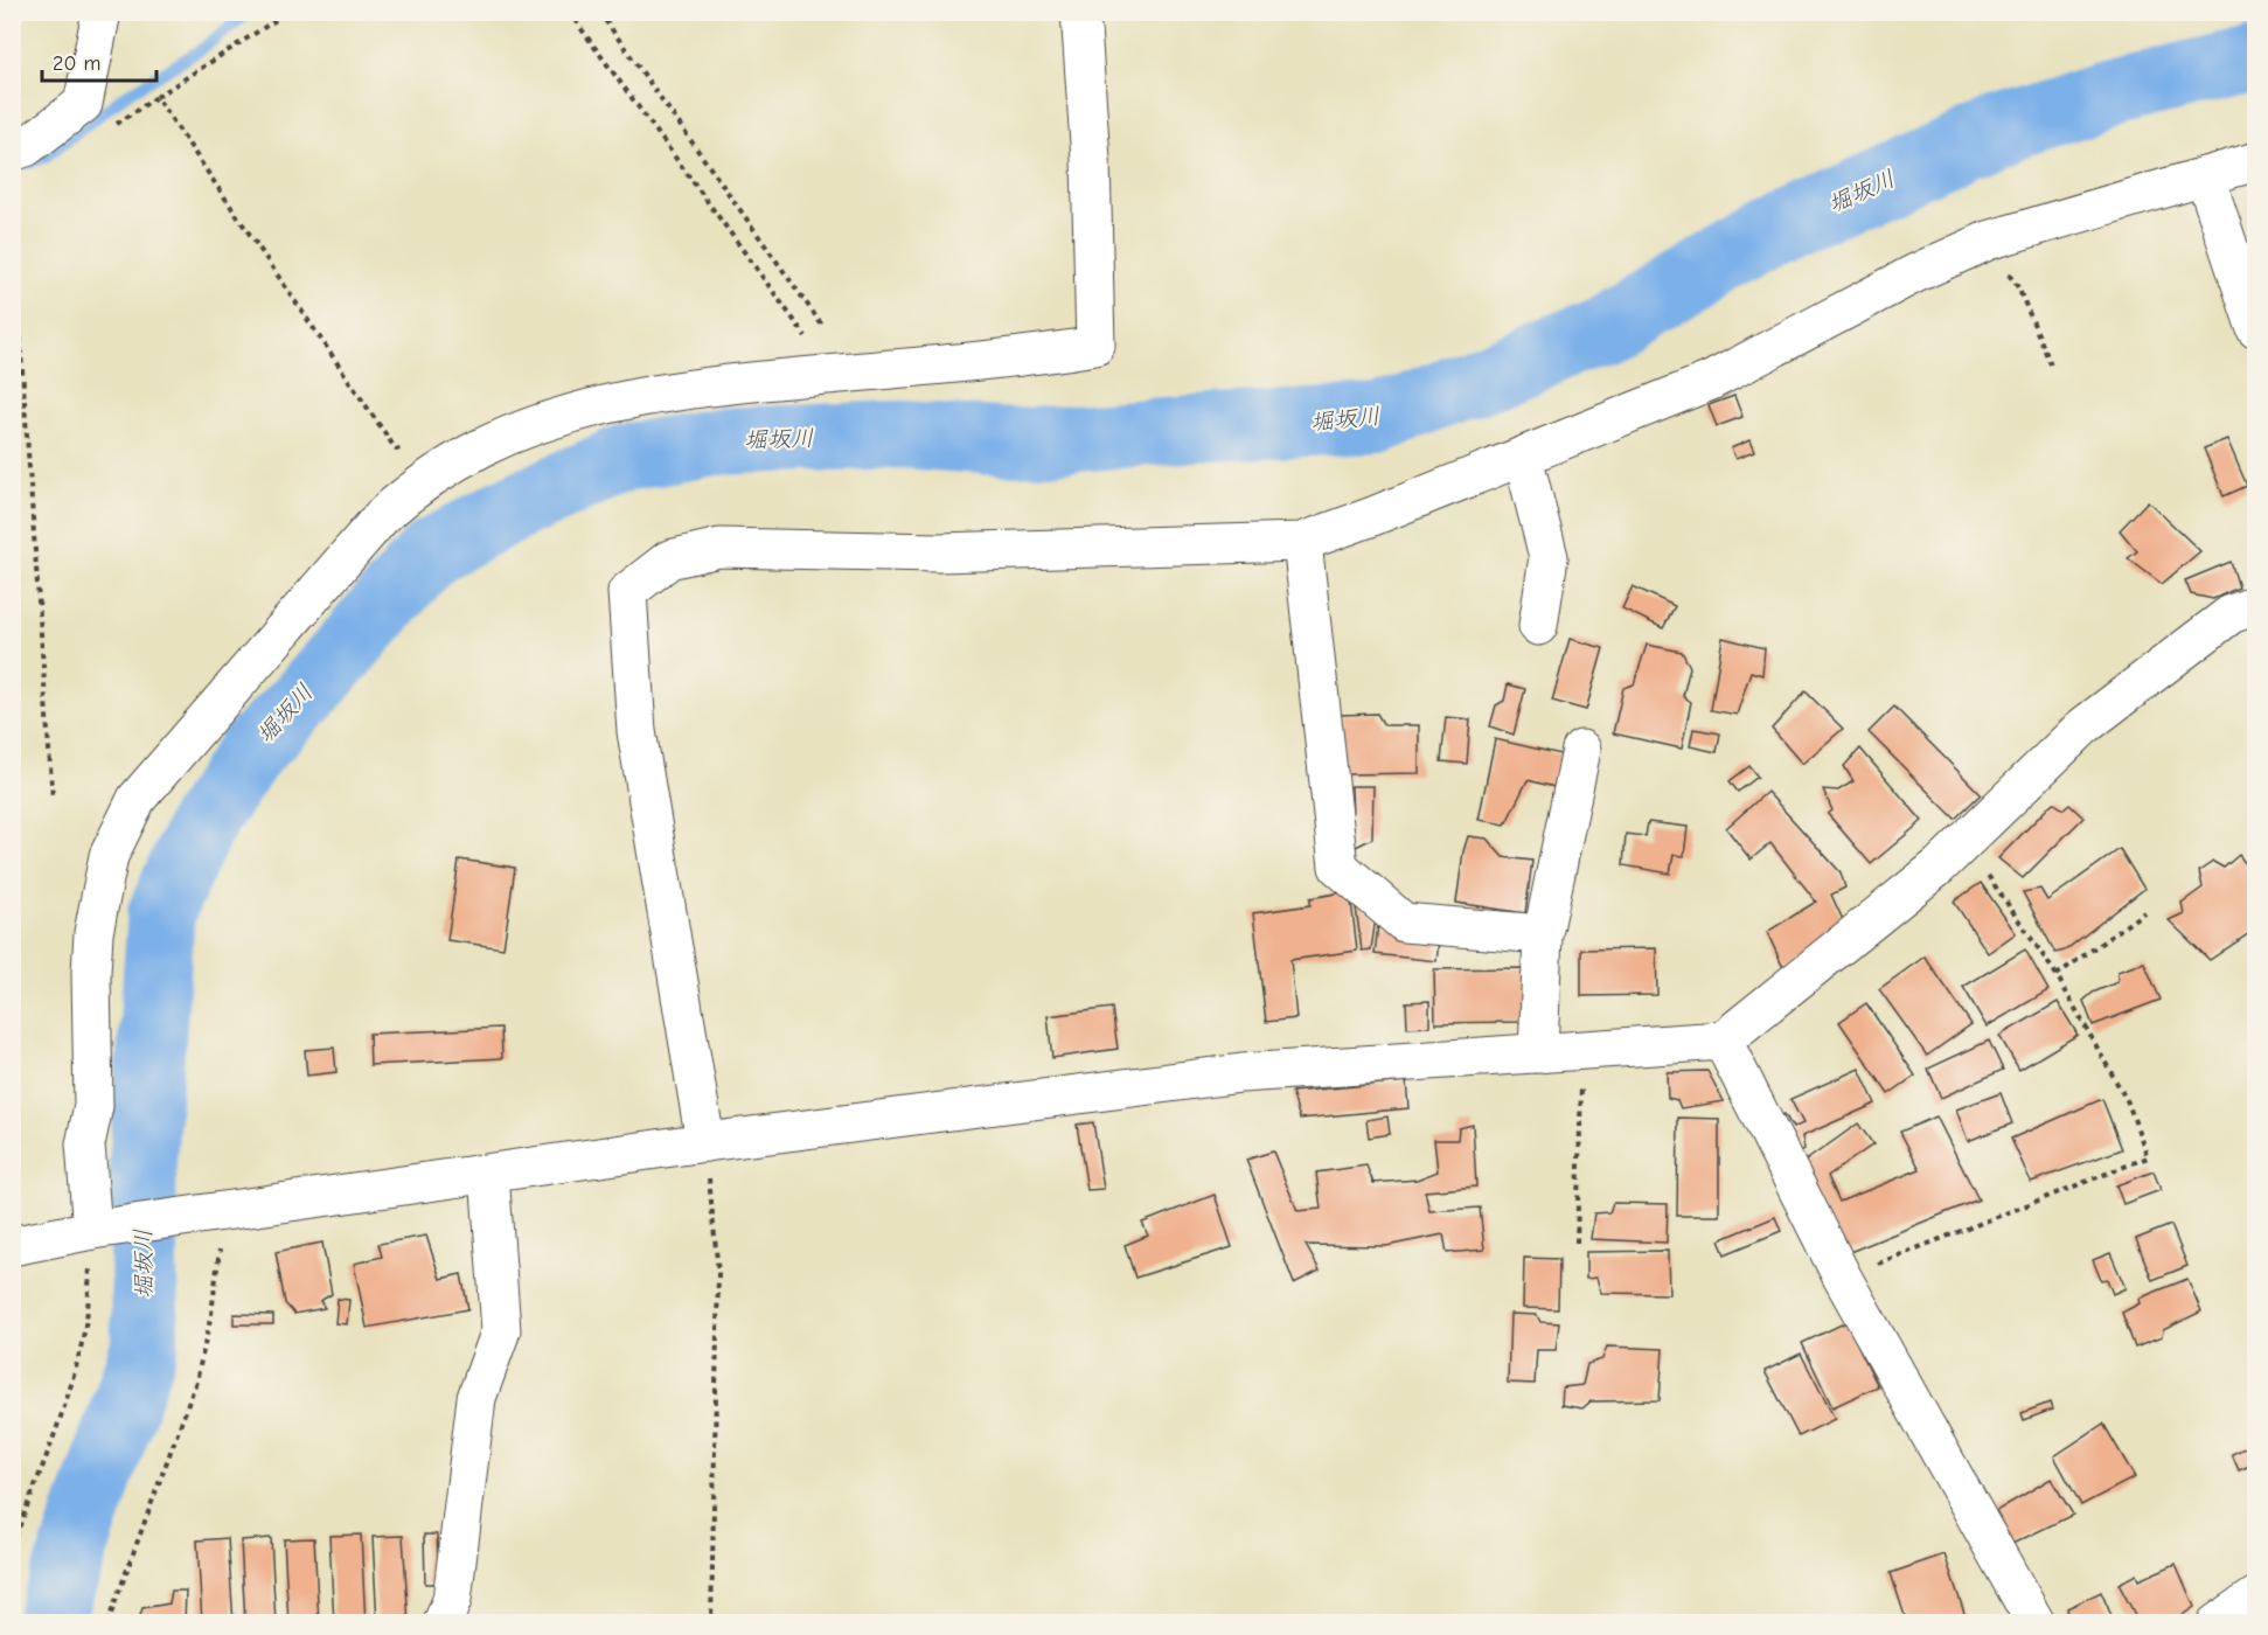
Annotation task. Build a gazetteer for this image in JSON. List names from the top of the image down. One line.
{"water":["堀坂川"],"scale_bar":"20 m"}
